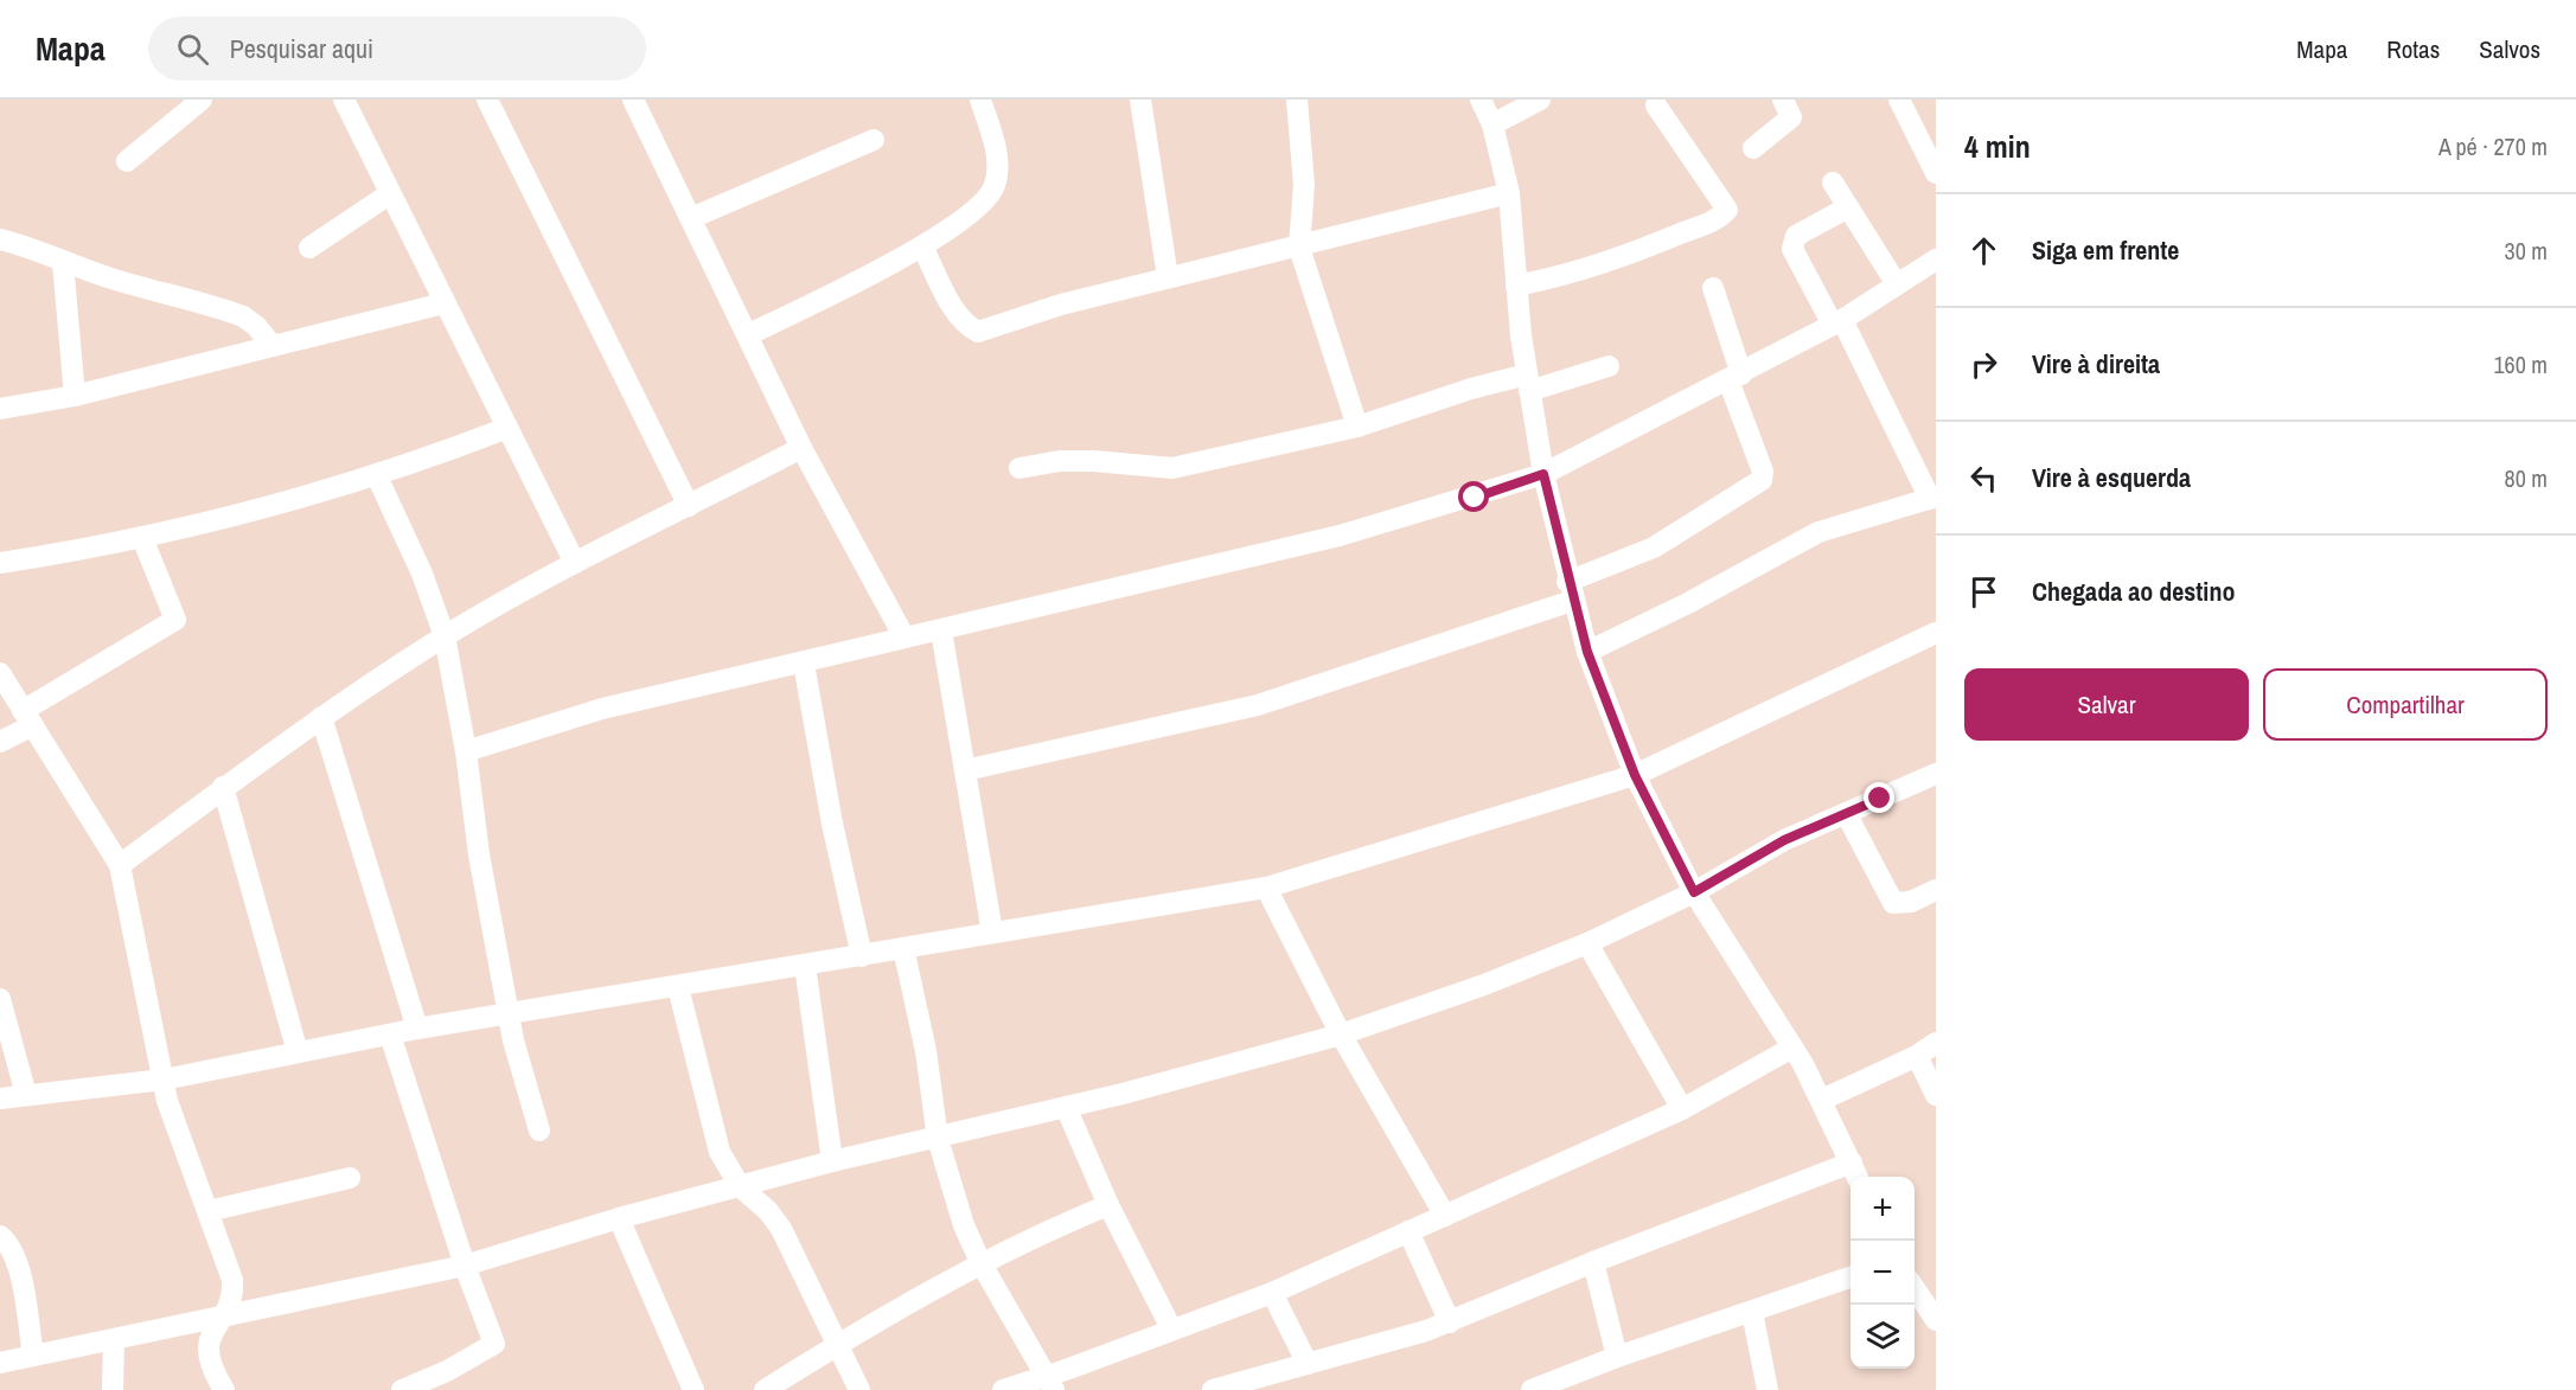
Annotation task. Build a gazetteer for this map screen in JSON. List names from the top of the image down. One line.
{"page":{"header":"Mapa","search":"Pesquisar aqui","nav":["Mapa","Rotas","Salvos"],"heading":["4 min","A pé · 270 m"],"list":[["Siga em frente","30 m"],["Vire à direita","160 m"],["Vire à esquerda","80 m"],"Chegada ao destino"],"buttons":["Salvar","Compartilhar"],"map_buttons":["+","−"]}}
